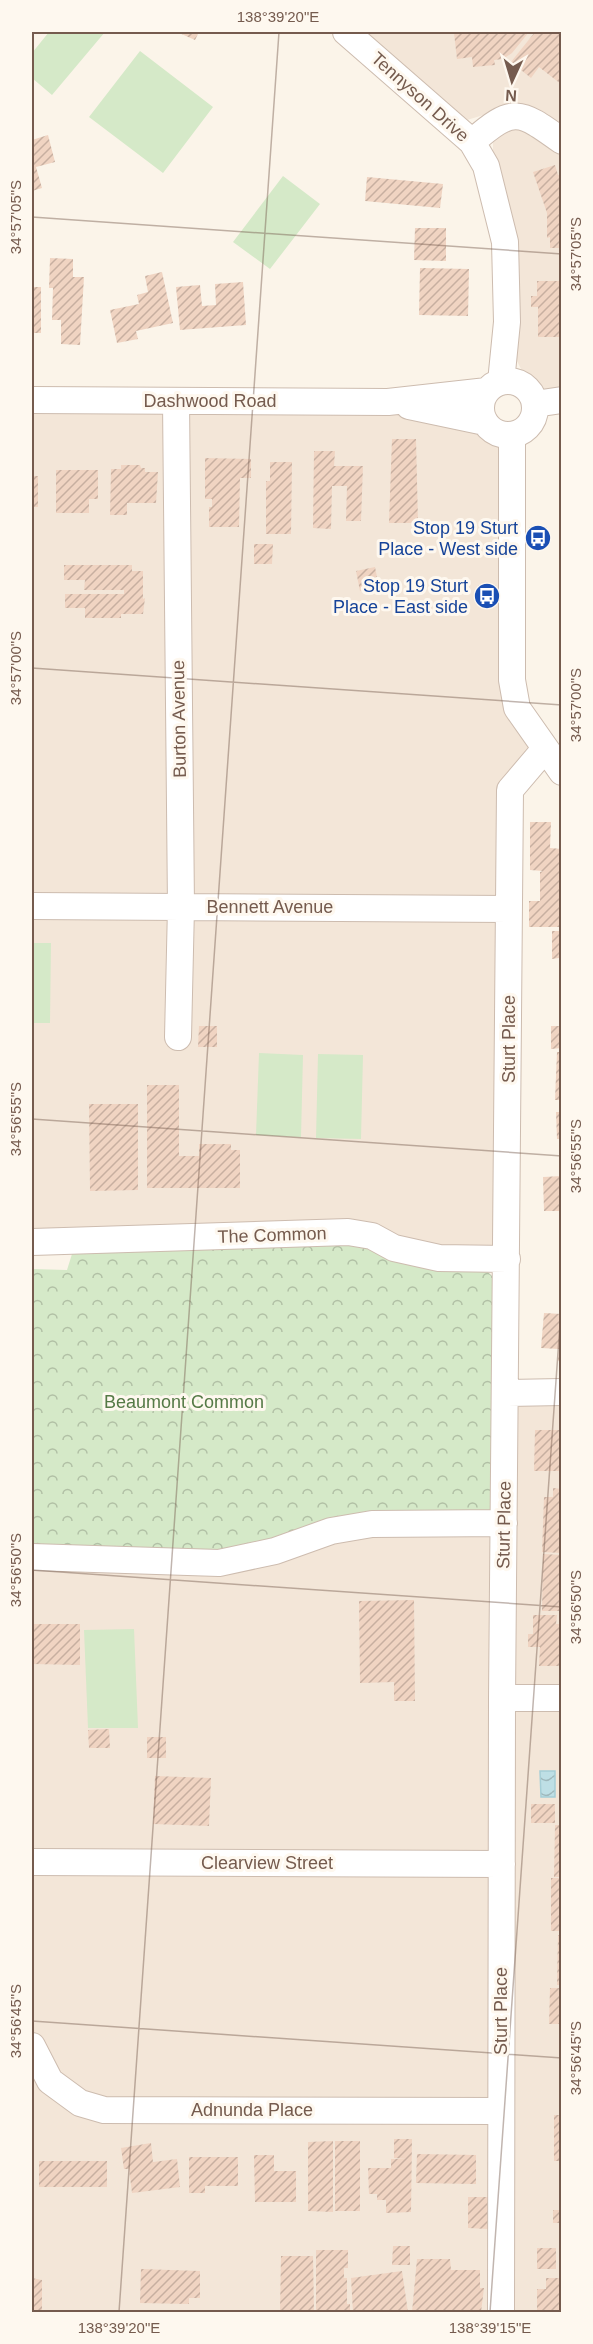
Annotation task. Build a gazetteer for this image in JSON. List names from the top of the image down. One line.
{"streets":{"street":["Tennyson Drive","Dashwood Road","Burton Avenue","Bennett Avenue","Sturt Place","The Common","Clearview Street","Adnunda Place"]},"crossings":[["Dashwood Road","Burton Avenue"],["Burton Avenue","Bennett Avenue"],["Bennett Avenue","Sturt Place"],["Sturt Place","The Common"],["Sturt Place","Clearview Street"],["Sturt Place","Adnunda Place"]],"parks":["Beaumont Common"],"places":{"bus stop":["Stop 19 Sturt Place - West side","Stop 19 Sturt Place - East side"]},"north":"bottom","coordinates":["138°39'20\"E","34°57'05\"S","34°57'00\"S","34°56'55\"S","34°56'50\"S","34°56'45\"S","138°39'15\"E"]}
